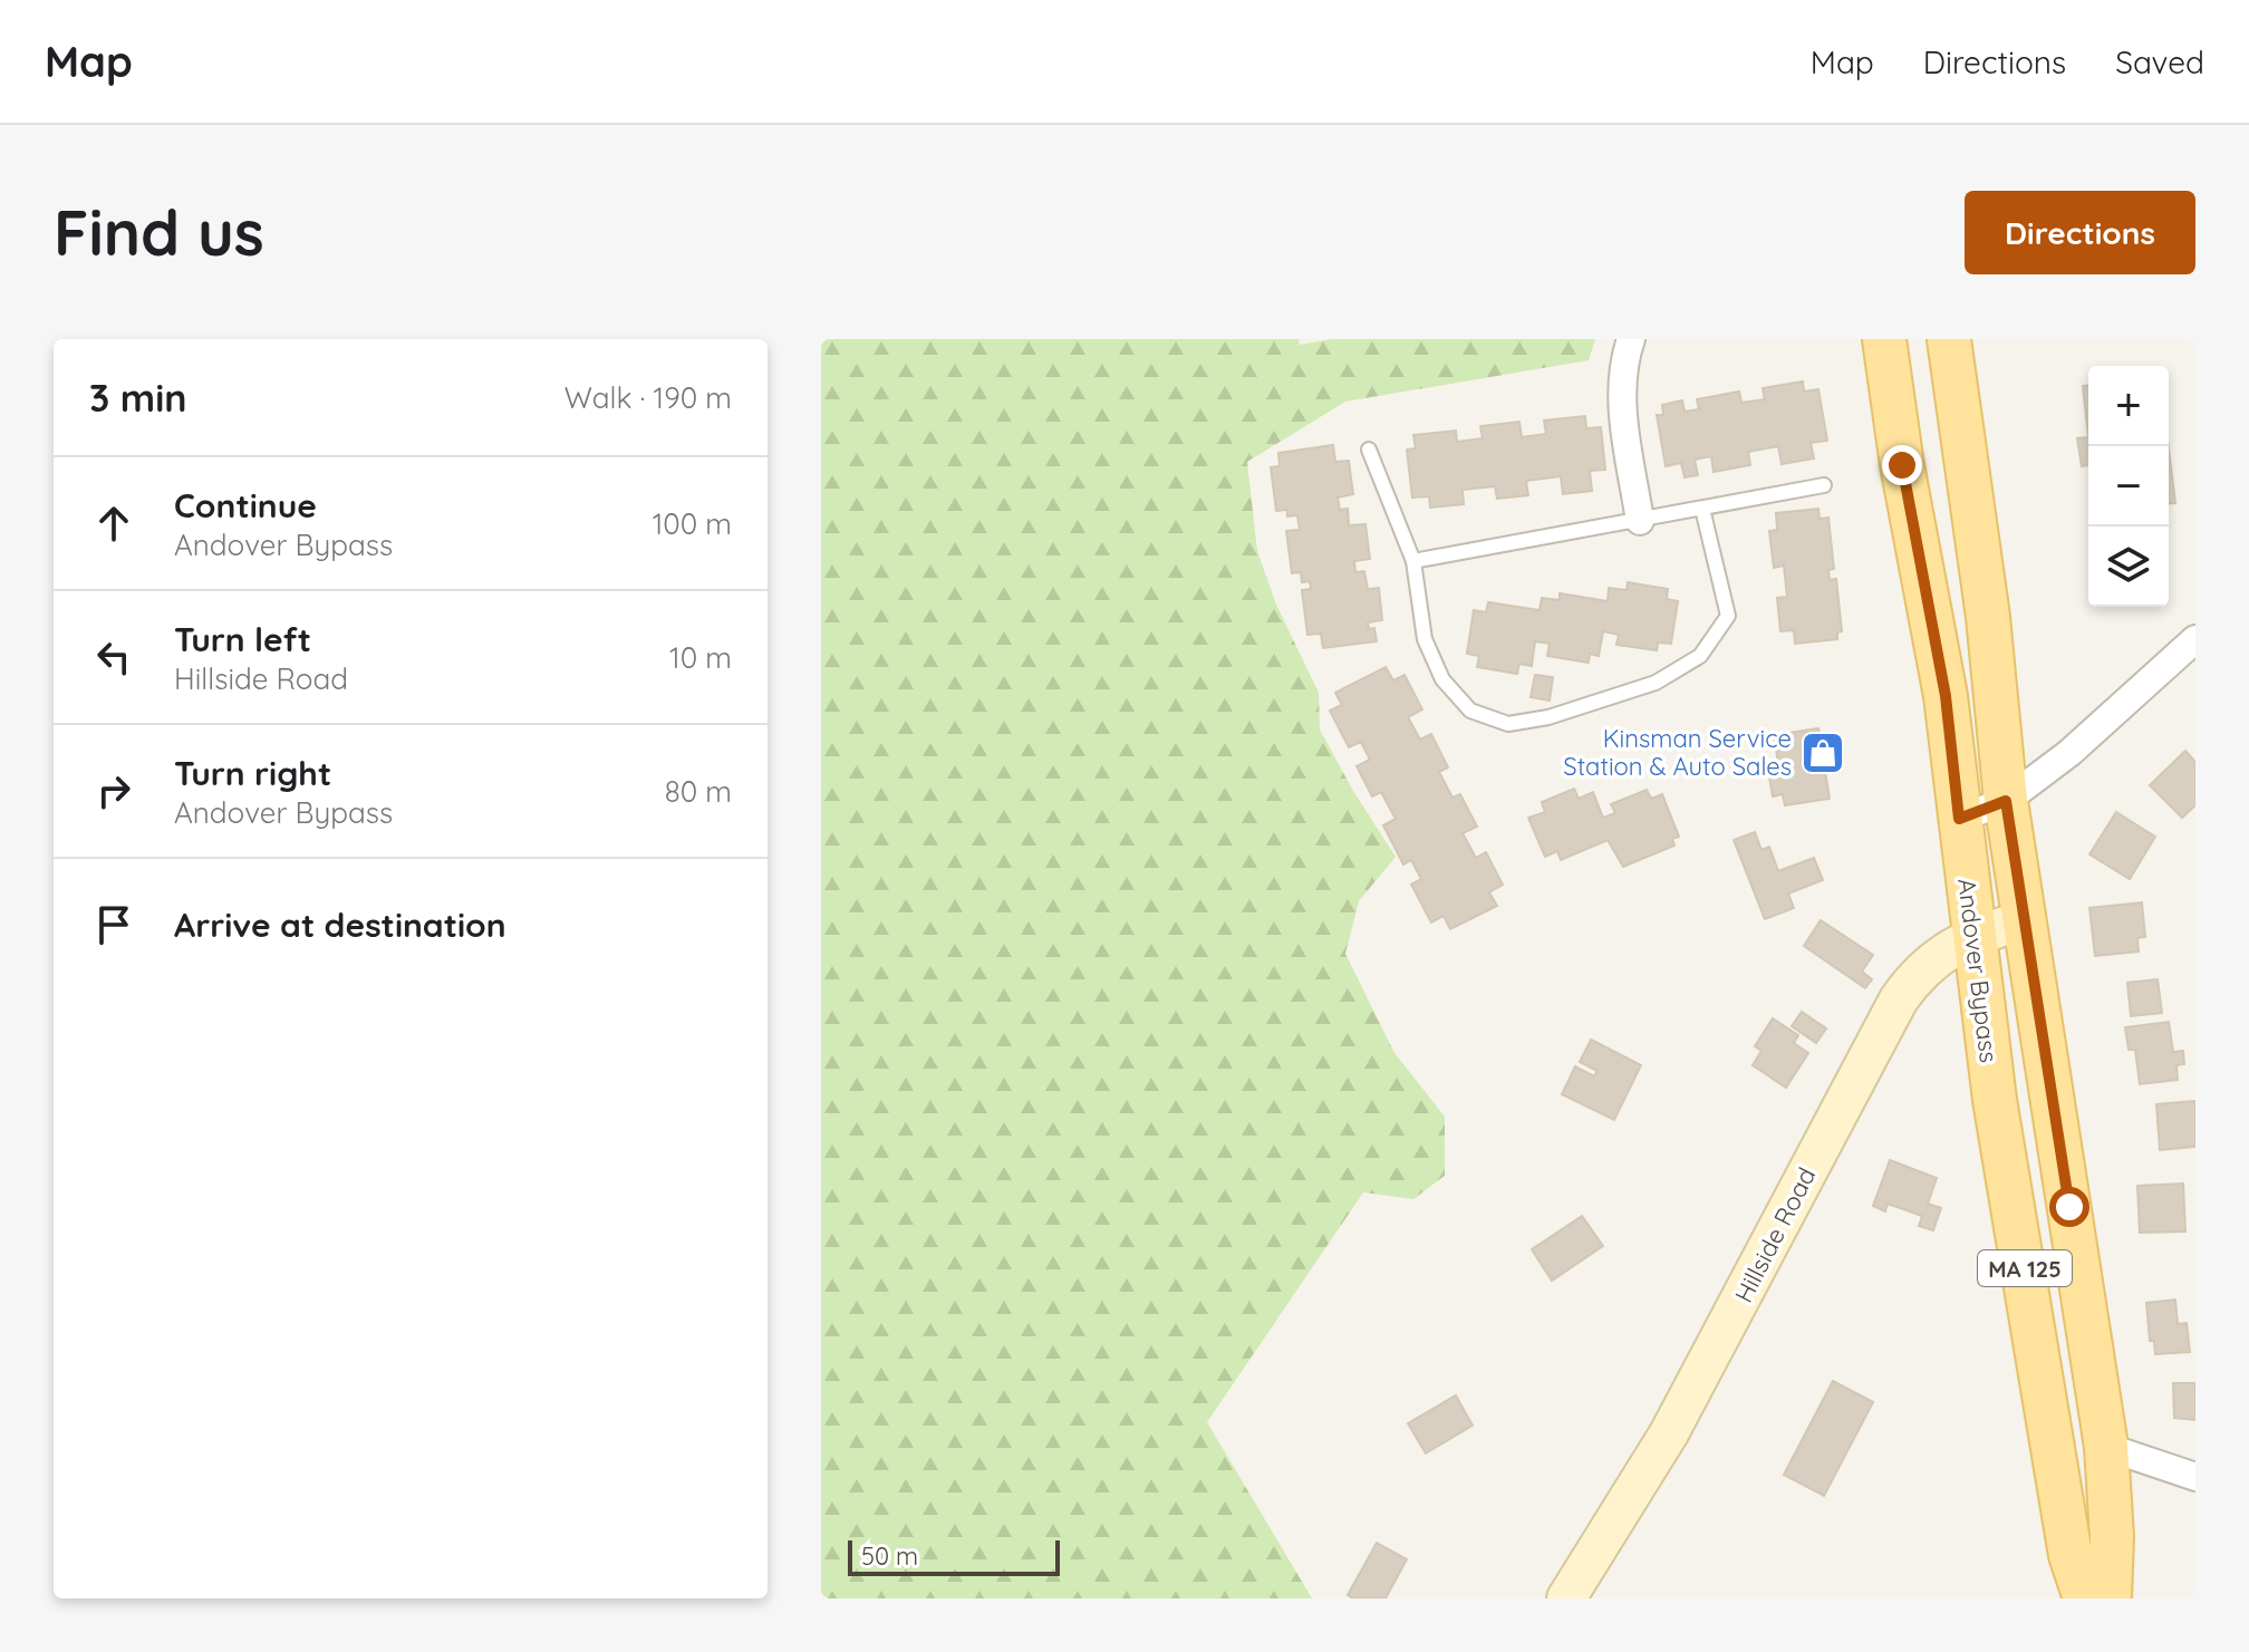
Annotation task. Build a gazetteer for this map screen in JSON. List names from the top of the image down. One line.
{"streets":{"main road":["Andover Bypass","MA 125"],"street":["Hillside Road"]},"crossings":[["Andover Bypass","Hillside Road"]],"places":{"shop":["Kinsman Service Station & Auto Sales"]},"scale_bar":"50 m","page":{"header":"Map","nav":["Map","Directions","Saved"],"buttons":"Directions","title":"Find us","heading":["3 min","Walk · 190 m"],"map_buttons":["+","−"],"list":[["Continue","Andover Bypass","100 m"],["Turn left","Hillside Road","10 m"],["Turn right","Andover Bypass","80 m"],"Arrive at destination"],"scale":"50 m"}}
